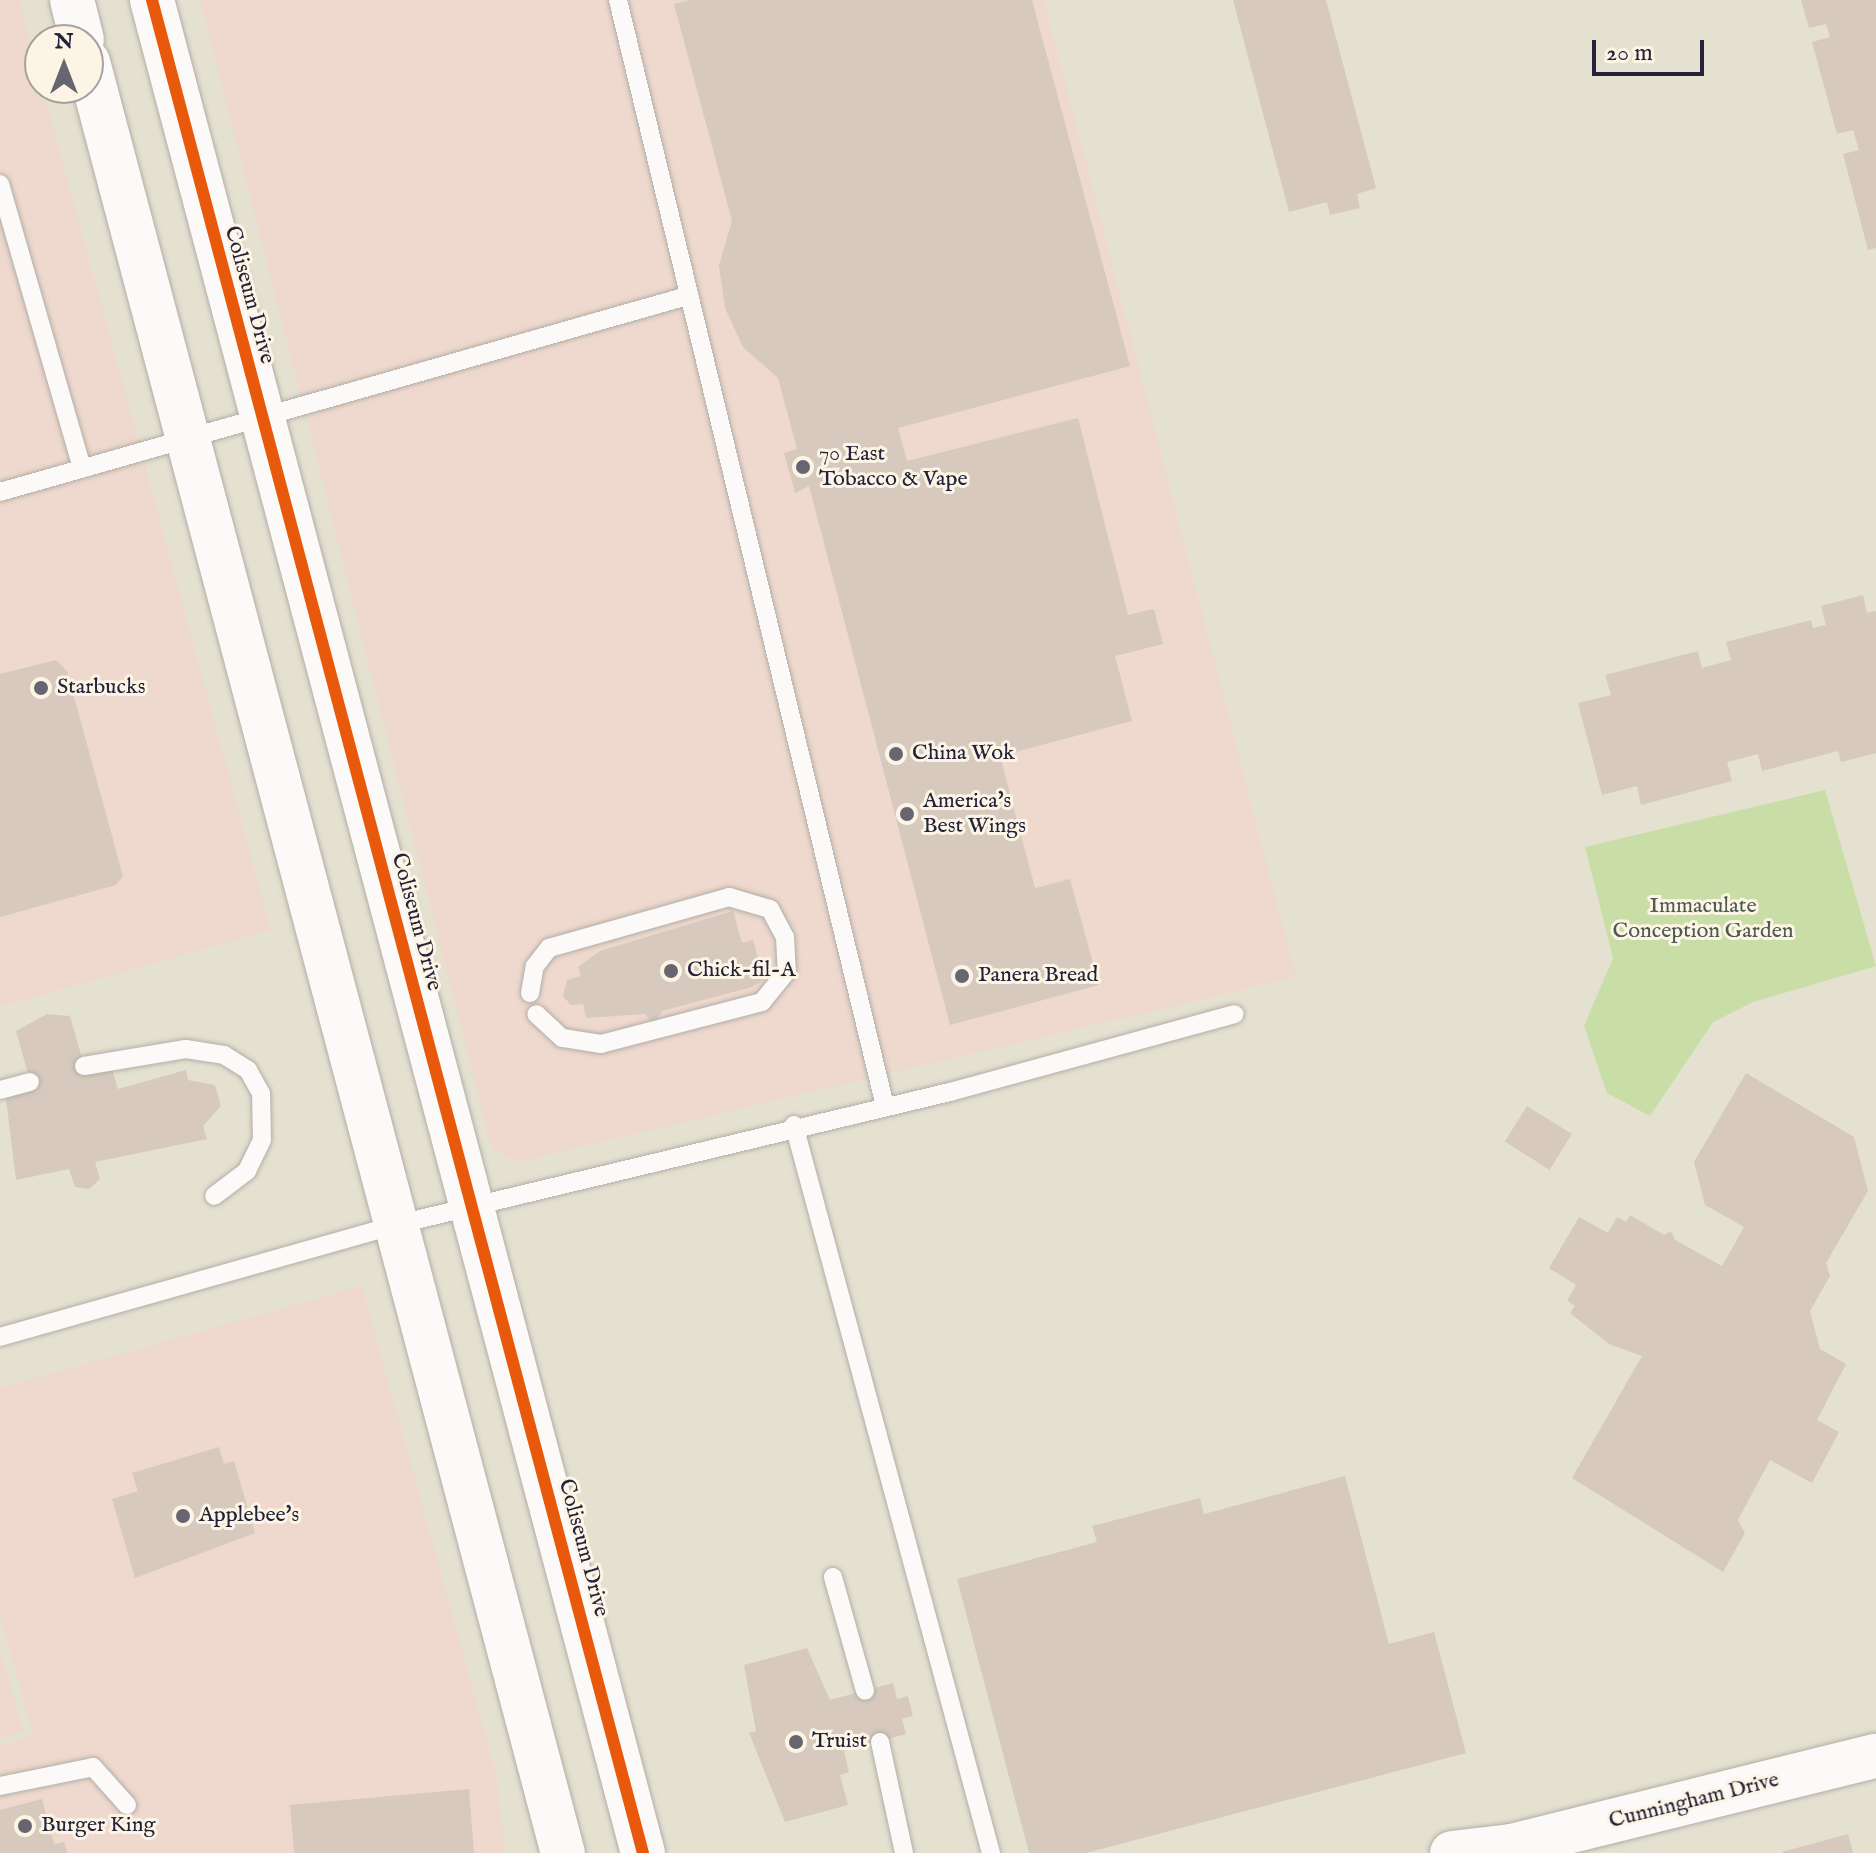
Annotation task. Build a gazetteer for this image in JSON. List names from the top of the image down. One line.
{"streets":{"street":["Coliseum Drive","Cunningham Drive"]},"parks":["Immaculate Conception Garden"],"places":["70 East Tobacco & Vape","Starbucks","China Wok","America's Best Wings","Chick-fil-A","Panera Bread","Applebee's","Truist","Burger King"],"scale_bar":"20 m","north":"top"}
